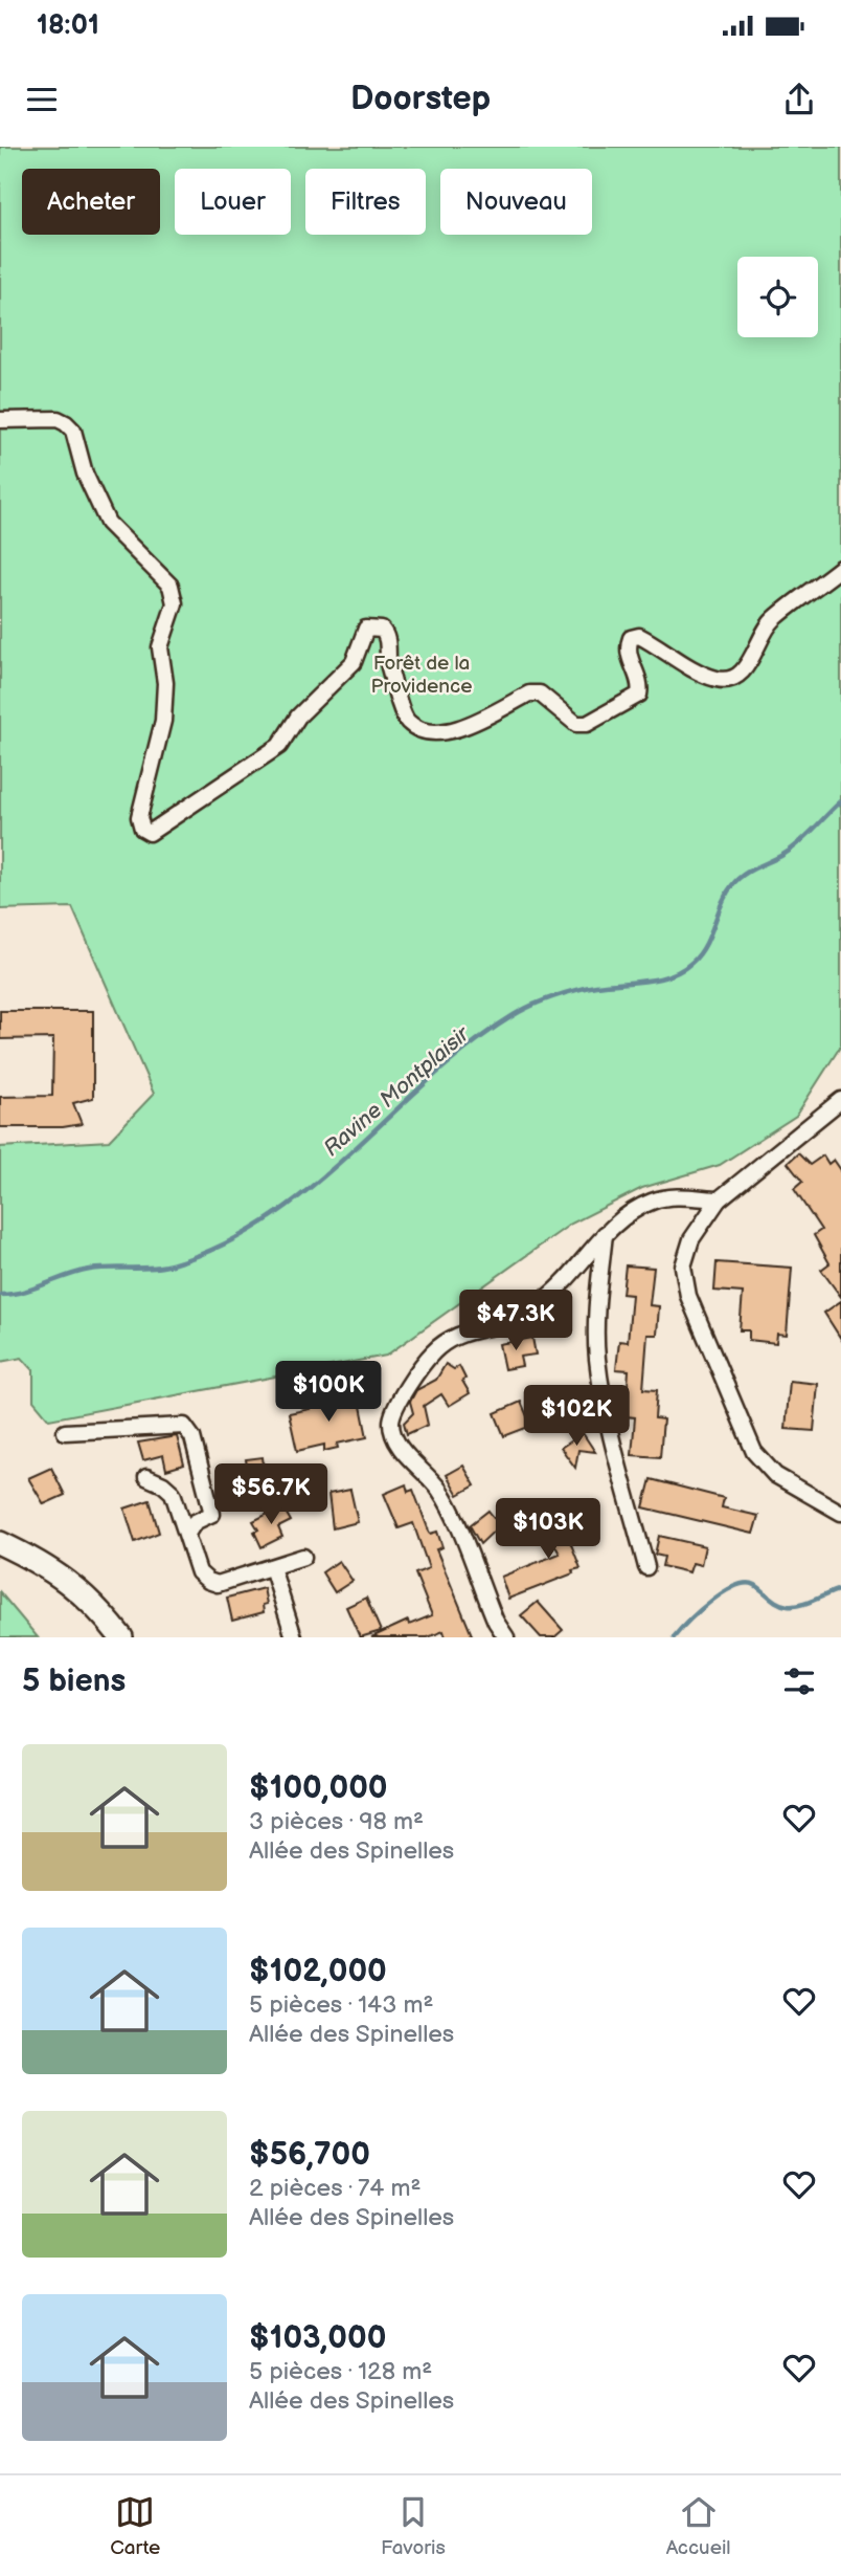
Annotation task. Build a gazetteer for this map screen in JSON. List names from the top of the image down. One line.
{"water":["Ravine Montplaisir"],"parks":["Forêt de la Providence"],"page":{"status":"18:01","header":"Doorstep","chip":["Acheter","Louer","Filtres","Nouveau"],"price":["$47.3K","$100K","$102K","$56.7K","$103K"],"heading":"5 biens","list":[{"name":"$100,000","note":"3 pièces · 98 m² · Allée des Spinelles"},{"name":"$102,000","note":"5 pièces · 143 m² · Allée des Spinelles"},{"name":"$56,700","note":"2 pièces · 74 m² · Allée des Spinelles"},{"name":"$103,000","note":"5 pièces · 128 m² · Allée des Spinelles"}],"tabs":["Carte","Favoris","Accueil"]}}
